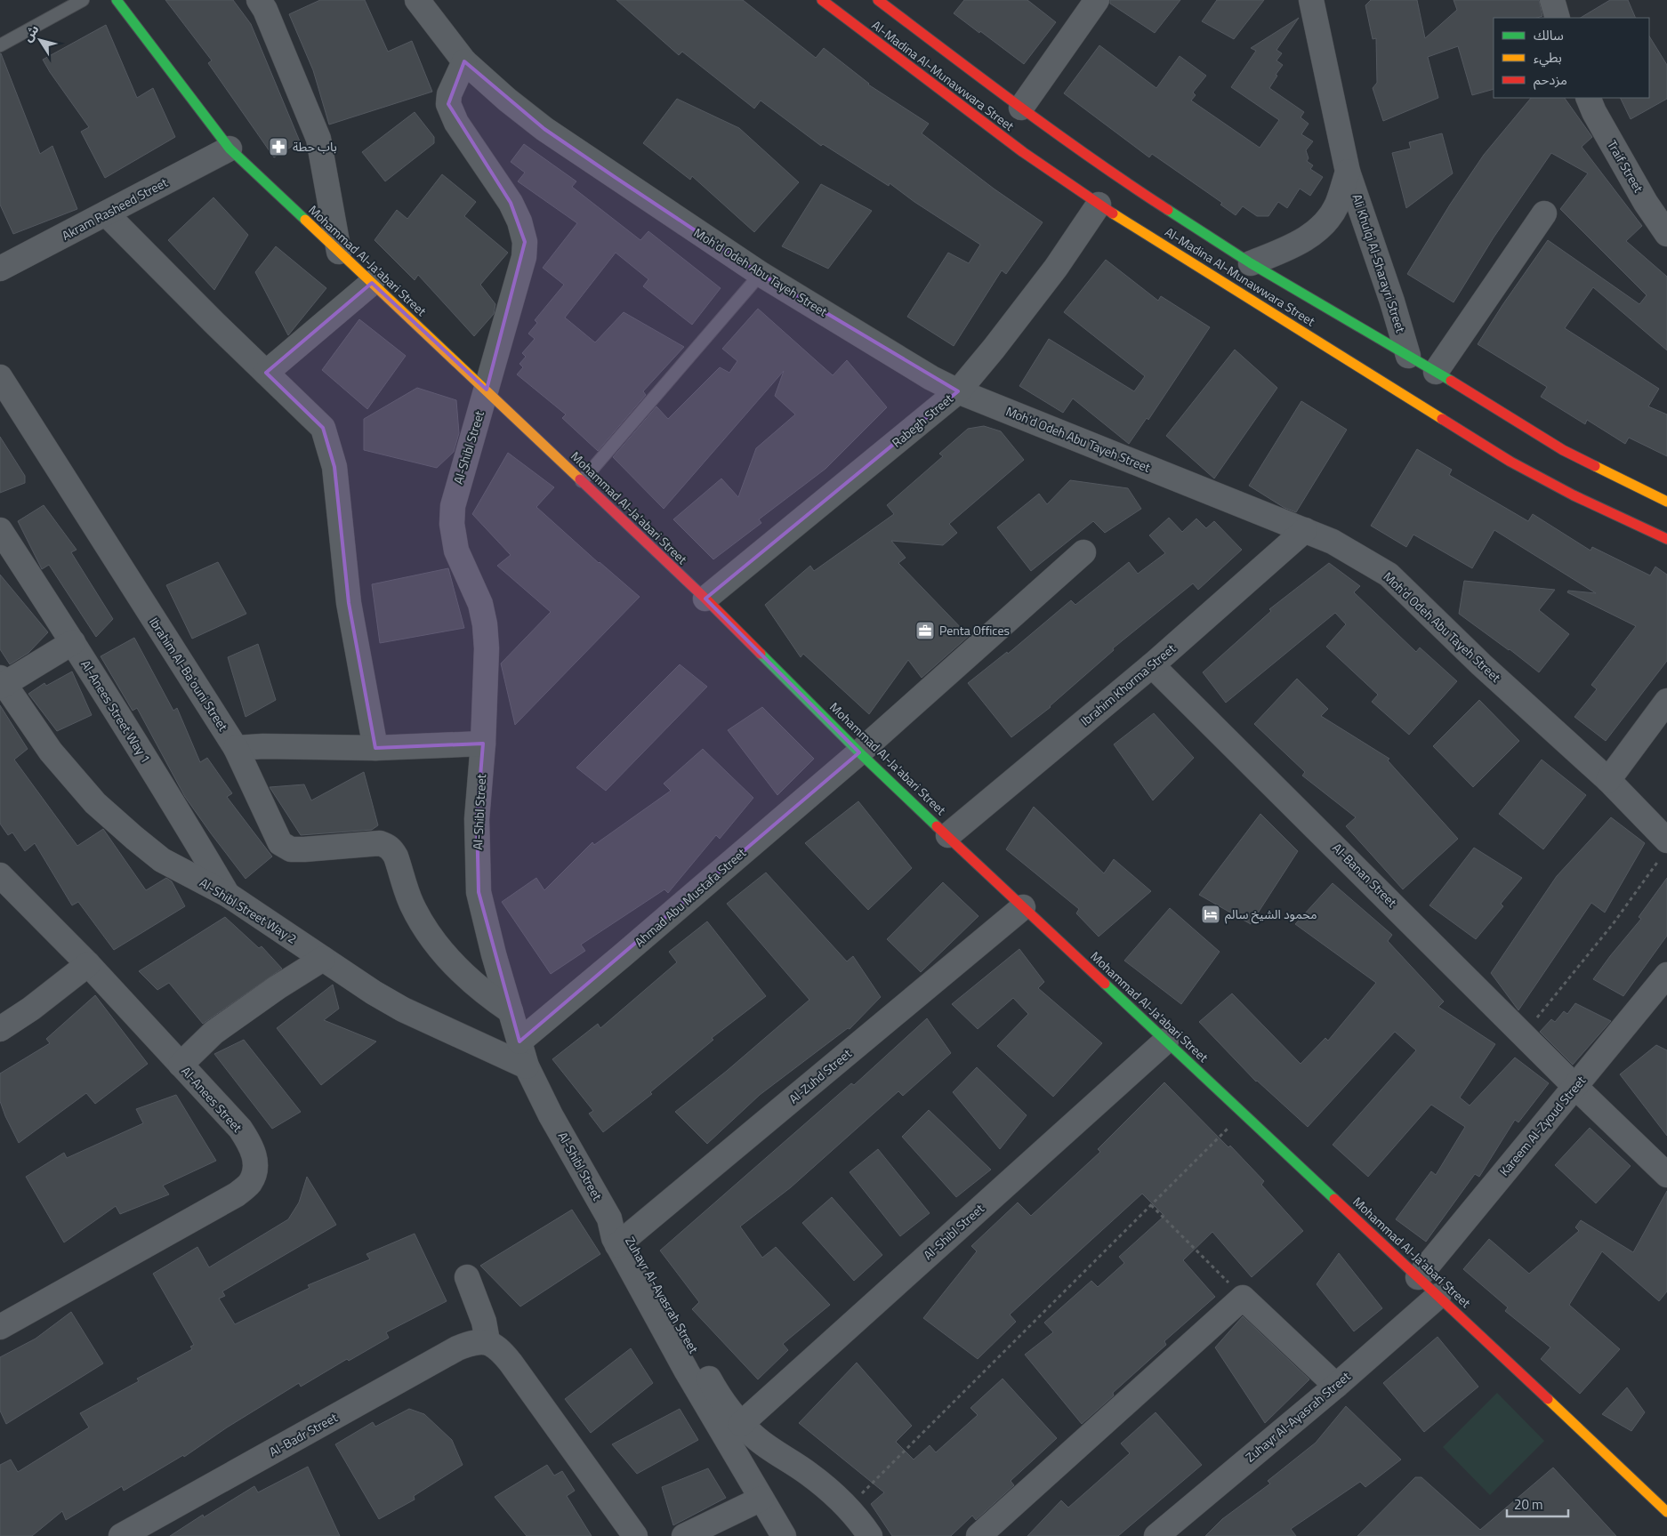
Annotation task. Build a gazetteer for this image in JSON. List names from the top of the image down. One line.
{"streets":{"street":["Al-Madina Al-Munawwara Street","Traif Street","Akram Rasheed Street","Mohammad Al-Ja'abari Street","Ali Khulqi Al-Sharayri Street","Moh'd Odeh Abu Tayeh Street","Rabegh Street","Al-Shibl Street","Ibrahim Al-Ba'ouni Street","Ibrahim Khorma Street","Al-Anees Street Way 1","Al-Banan Street","Ahmad Abu Mustafa Street","Al-Shibl Street Way 2","Al-Zuhd Street","Al-Anees Street","Kareem Al-Zyoud Street","Zuhayr Al-Ayasrah Street","Al-Badr Street"]},"crossings":[["Al-Madina Al-Munawwara Street","Ali Khulqi Al-Sharayri Street"],["Al-Madina Al-Munawwara Street","Rabegh Street"],["Akram Rasheed Street","Mohammad Al-Ja'abari Street"],["Mohammad Al-Ja'abari Street","Rabegh Street"],["Mohammad Al-Ja'abari Street","Al-Shibl Street"],["Mohammad Al-Ja'abari Street","Ibrahim Khorma Street"],["Mohammad Al-Ja'abari Street","Ahmad Abu Mustafa Street"],["Mohammad Al-Ja'abari Street","Al-Zuhd Street"],["Mohammad Al-Ja'abari Street","Kareem Al-Zyoud Street"],["Mohammad Al-Ja'abari Street","Zuhayr Al-Ayasrah Street"],["Moh'd Odeh Abu Tayeh Street","Rabegh Street"],["Moh'd Odeh Abu Tayeh Street","Ibrahim Khorma Street"],["Al-Shibl Street","Ibrahim Al-Ba'ouni Street"],["Al-Shibl Street","Ahmad Abu Mustafa Street"],["Al-Shibl Street","Al-Shibl Street Way 2"],["Al-Shibl Street","Zuhayr Al-Ayasrah Street"],["Ibrahim Khorma Street","Al-Banan Street"],["Al-Anees Street Way 1","Al-Shibl Street Way 2"],["Al-Banan Street","Kareem Al-Zyoud Street"],["Al-Zuhd Street","Zuhayr Al-Ayasrah Street"]],"places":{"pharmacy":["باب حطة"],"office":["Penta Offices"],"hotel":["محمود الشيخ سالم"]},"legend":["سالك","بطيء","مزدحم"],"scale_bar":"20 m","north":"top left"}
